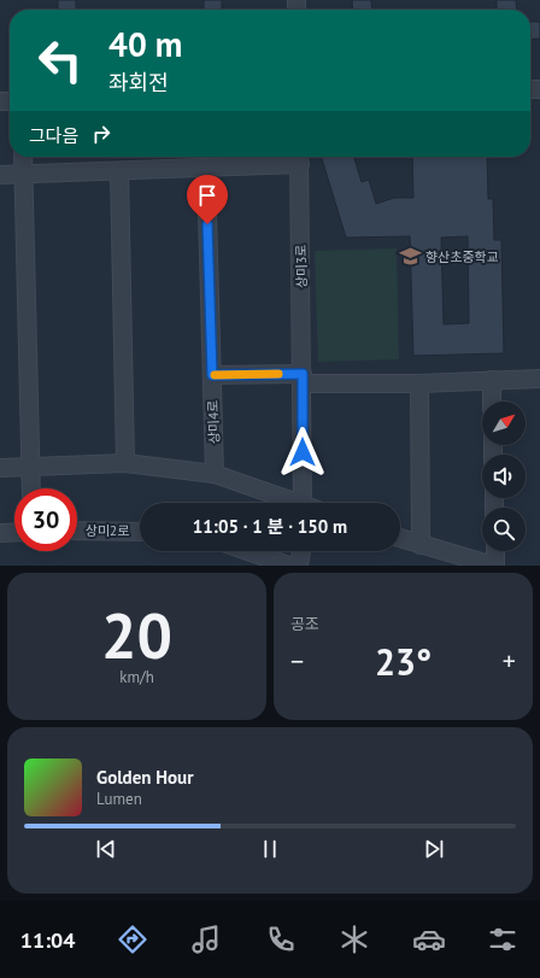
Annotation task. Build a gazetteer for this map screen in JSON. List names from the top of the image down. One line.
{"streets":{"street":["상미3로","상미4로","상미2로"]},"places":{"school or university":["향산초중학교"]},"north":"top right","page":{"turn":["40 m","좌회전"],"then":"그다음","limit":"30","trip":"11:05 · 1 분 · 150 m","tile":[["20","km/h"],"공조"],"heat":["−","23°","+"],"song":["Golden Hour","Lumen"],"tabs":"11:04"}}
